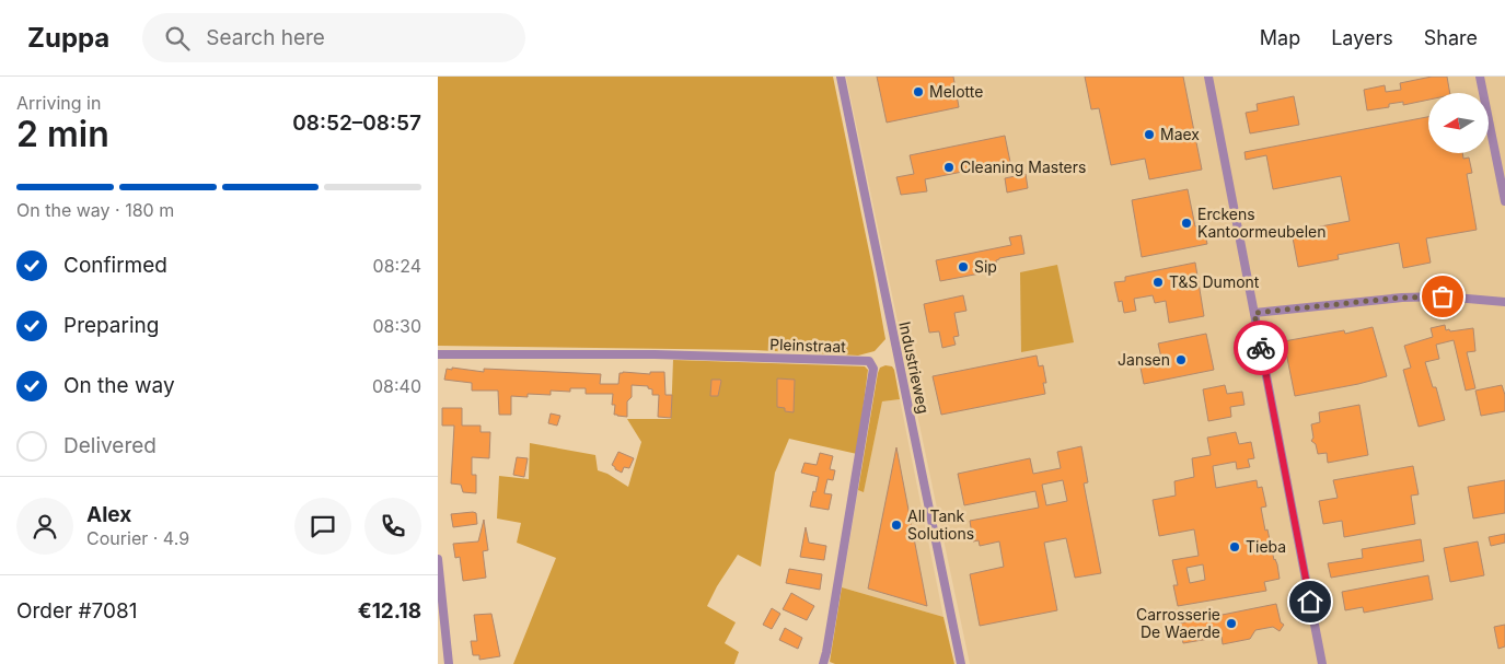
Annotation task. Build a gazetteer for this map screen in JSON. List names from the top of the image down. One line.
{"streets":{"street":["Pleinstraat","Industrieweg"]},"places":["Melotte","Maex","Cleaning Masters","Erckens Kantoormeubelen","Sip","T&S Dumont","Jansen","All Tank Solutions","Tieba","Carrosserie De Waerde"],"north":"left","page":{"header":"Zuppa","search":"Search here","nav":["Map","Layers","Share"],"heading":["2 min","Arriving in","08:52–08:57"],"panel":["Alex","Courier · 4.9","Order #7081","€12.18"],"bar":"On the way · 180 m","list":[["Confirmed","08:24"],["Preparing","08:30"],["On the way","08:40"],"Delivered"]}}
